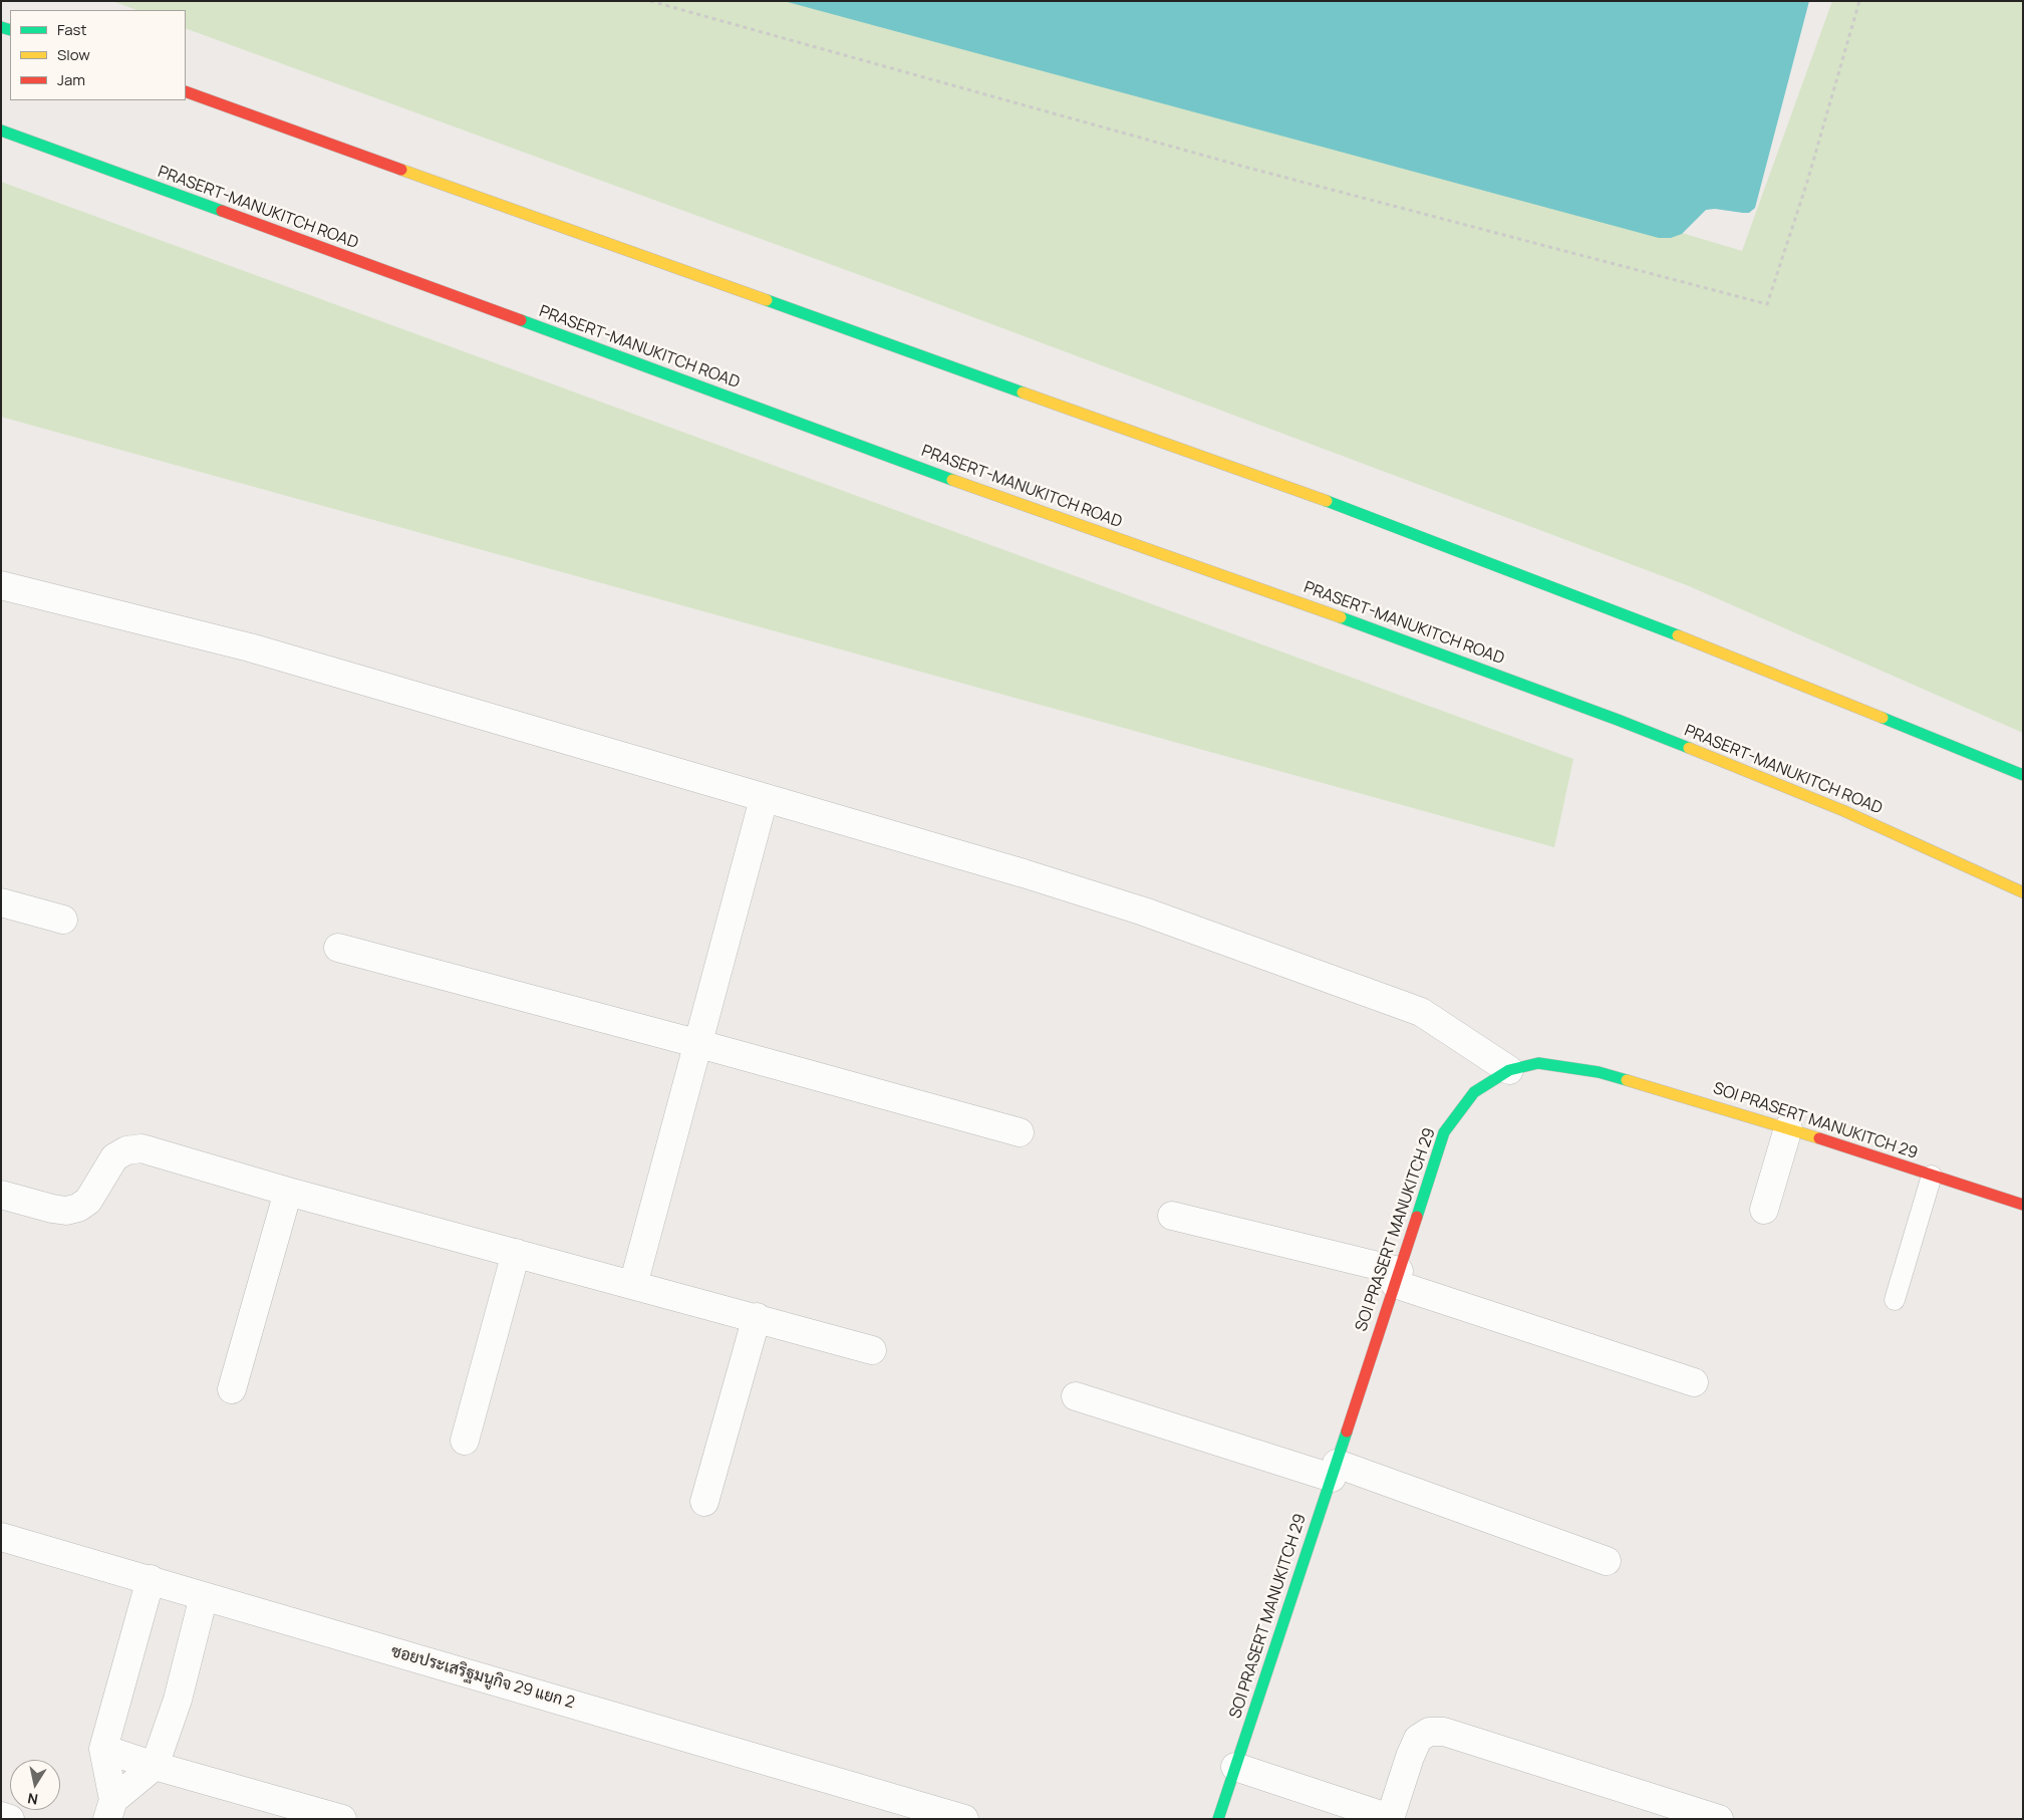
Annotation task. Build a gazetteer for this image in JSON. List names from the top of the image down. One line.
{"streets":{"main road":["PRASERT-MANUKITCH ROAD","SOI PRASERT MANUKITCH 29"],"street":["ซอยประเสริฐมนูกิจ 29 แยก 2"]},"legend":["Fast","Slow","Jam"],"north":"bottom"}
